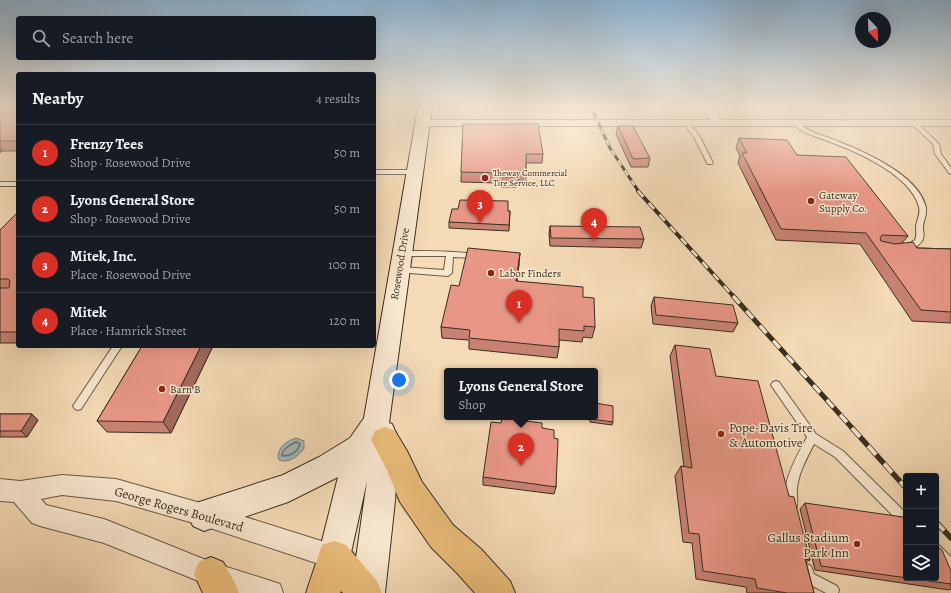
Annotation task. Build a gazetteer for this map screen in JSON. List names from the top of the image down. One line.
{"streets":{"main road":["Rosewood Drive"],"street":["George Rogers Boulevard"]},"crossings":[["Rosewood Drive","George Rogers Boulevard"]],"places":["Theway Commercial Tire Service, LLC","Gateway Supply Co.","Labor Finders","Barn B","Pope-Davis Tire & Automotive","Gallus Stadium Park Inn"],"north":"bottom right","page":{"search":"Search here","heading":["Nearby","4 results"],"list":[{"mark":"1","name":"Frenzy Tees","note":"Shop · Rosewood Drive","value":"50 m"},{"mark":"2","name":"Lyons General Store","note":"Shop · Rosewood Drive","value":"50 m"},{"mark":"3","name":"Mitek, Inc.","note":"Place · Rosewood Drive","value":"100 m"},{"mark":"4","name":"Mitek","note":"Place · Hamrick Street","value":"120 m"}],"pins":["3","4","1","2"],"popup":["Lyons General Store","Shop"],"map_buttons":["+","−"]}}
